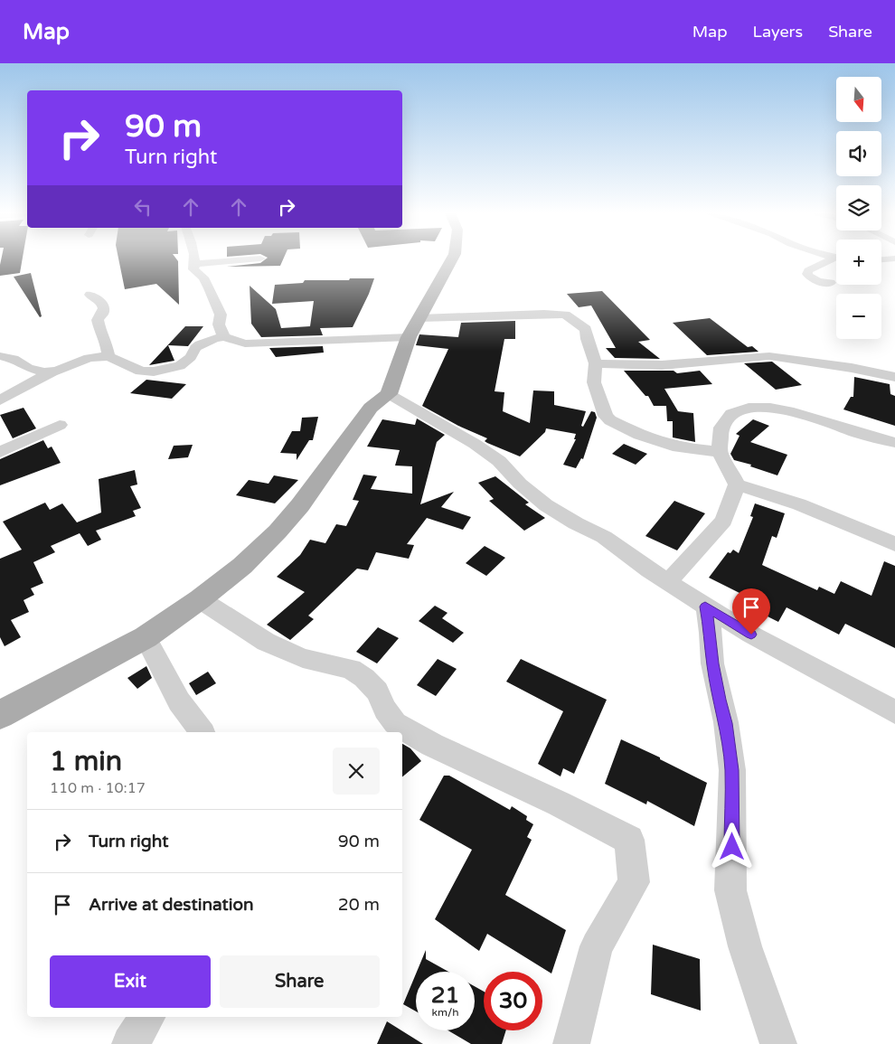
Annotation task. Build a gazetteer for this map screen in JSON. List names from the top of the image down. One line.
{"north":"bottom","page":{"header":"Map","nav":["Map","Layers","Share"],"map_buttons":["+","−"],"turn":["90 m","Turn right"],"heading":["1 min","110 m · 10:17"],"list":[{"name":"Turn right","value":"90 m"},{"name":"Arrive at destination","value":"20 m"}],"buttons":["Exit","Share"],"speed":"21 km/h","limit":"30"}}
